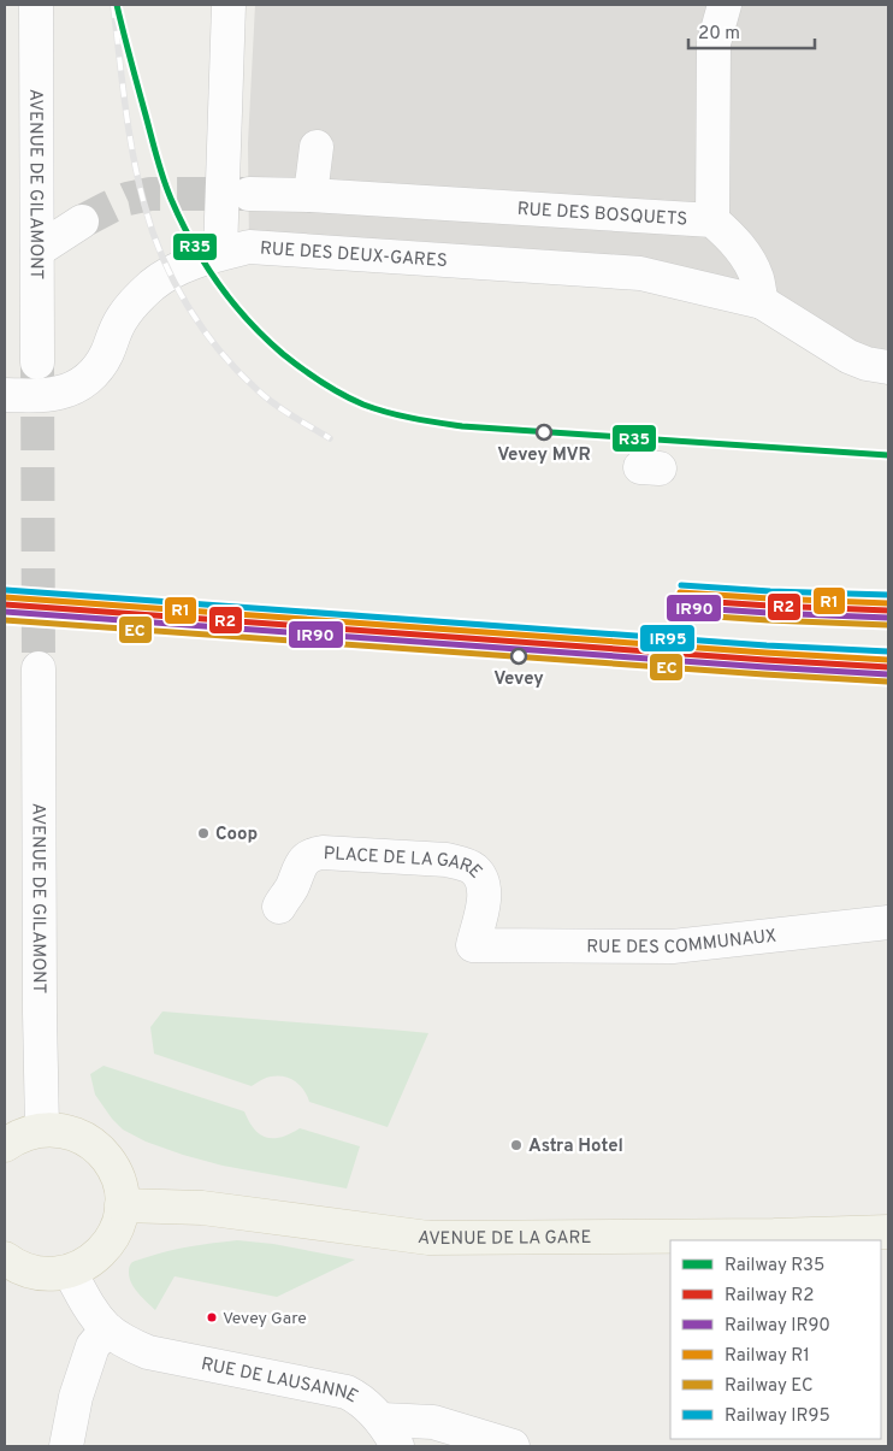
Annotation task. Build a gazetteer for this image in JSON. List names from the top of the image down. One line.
{"streets":{"main road":["AVENUE DE LA GARE"],"street":["AVENUE DE GILAMONT","RUE DES BOSQUETS","RUE DES DEUX-GARES","PLACE DE LA GARE","RUE DES COMMUNAUX","RUE DE LAUSANNE"]},"crossings":[["RUE DES BOSQUETS","RUE DES DEUX-GARES"],["PLACE DE LA GARE","RUE DES COMMUNAUX"]],"places":["Vevey MVR","Vevey","Coop","Astra Hotel","Vevey Gare"],"lines":["rail line R35","rail line IR95","rail line R1","rail line R2","rail line IR90","rail line EC"],"legend":["Railway R35","Railway R2","Railway IR90","Railway R1","Railway EC","Railway IR95"],"scale_bar":"20 m"}
